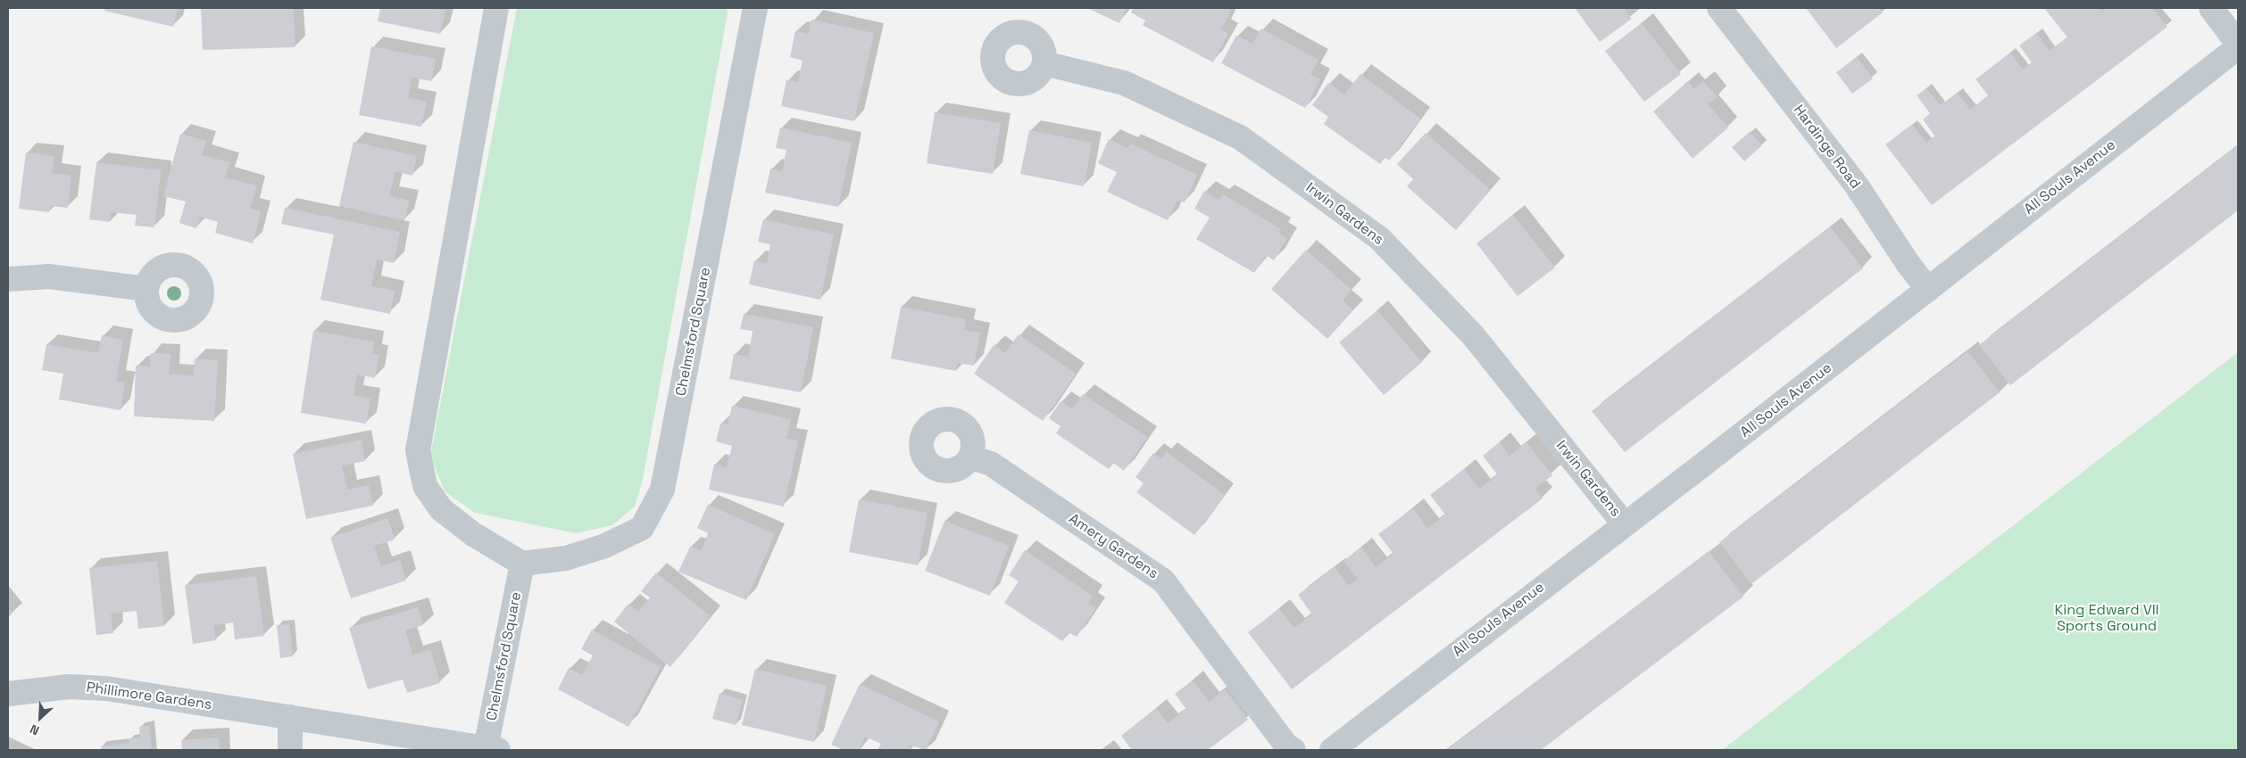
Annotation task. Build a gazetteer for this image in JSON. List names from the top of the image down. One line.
{"streets":{"street":["Hardinge Road","All Souls Avenue","Irwin Gardens","Chelmsford Square","Amery Gardens","Phillimore Gardens"]},"crossings":[["Hardinge Road","All Souls Avenue"],["All Souls Avenue","Irwin Gardens"],["Chelmsford Square","Phillimore Gardens"]],"parks":["King Edward VII Sports Ground"],"north":"bottom left"}
